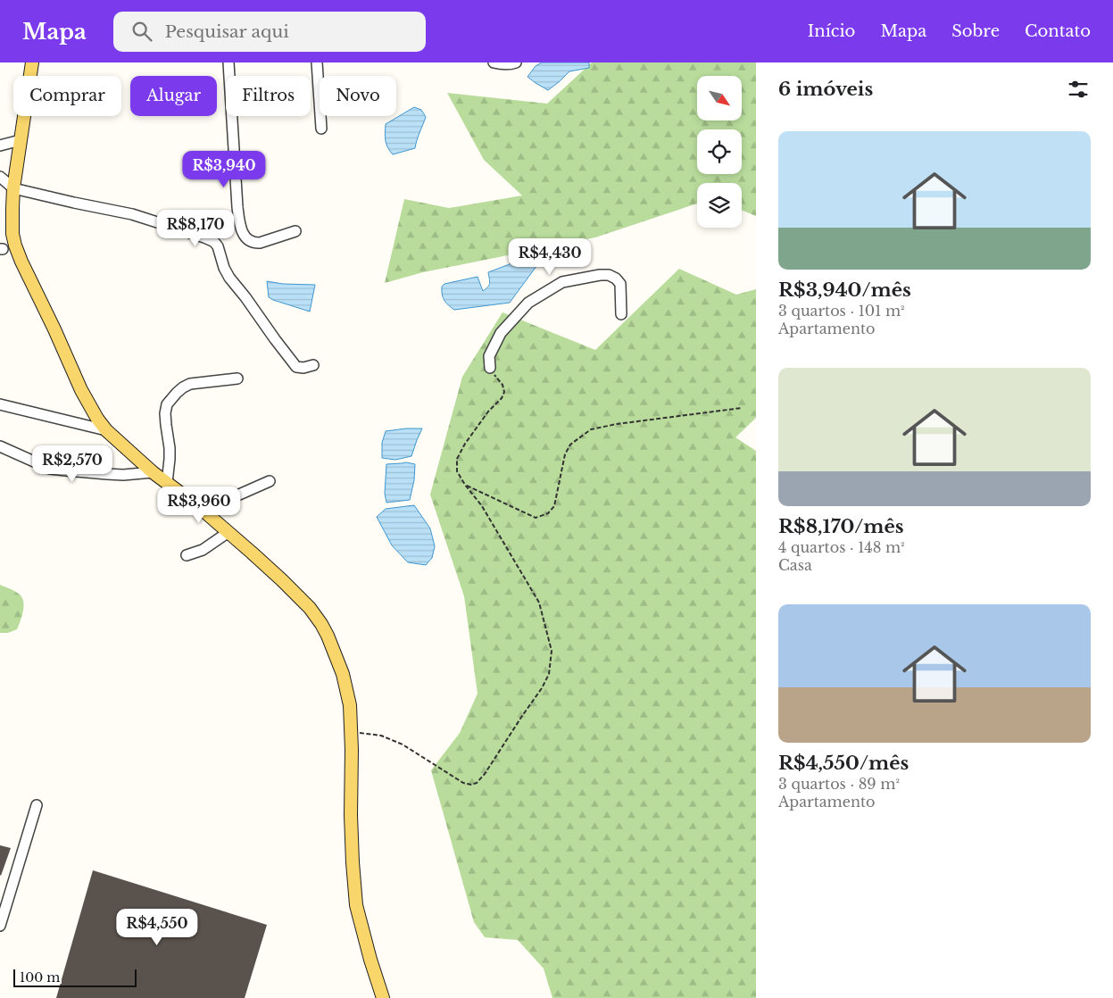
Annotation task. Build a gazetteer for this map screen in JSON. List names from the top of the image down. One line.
{"scale_bar":"100 m","north":"bottom right","page":{"header":"Mapa","search":"Pesquisar aqui","nav":["Início","Mapa","Sobre","Contato"],"heading":"6 imóveis","chip":["Comprar","Alugar","Filtros","Novo"],"list":[{"name":"R$3,940/mês","note":"3 quartos · 101 m² · Apartamento"},{"name":"R$8,170/mês","note":"4 quartos · 148 m² · Casa"},{"name":"R$4,550/mês","note":"3 quartos · 89 m² · Apartamento"}],"price":["R$3,940","R$8,170","R$4,430","R$2,570","R$3,960","R$4,550"],"scale":"100 m"}}
